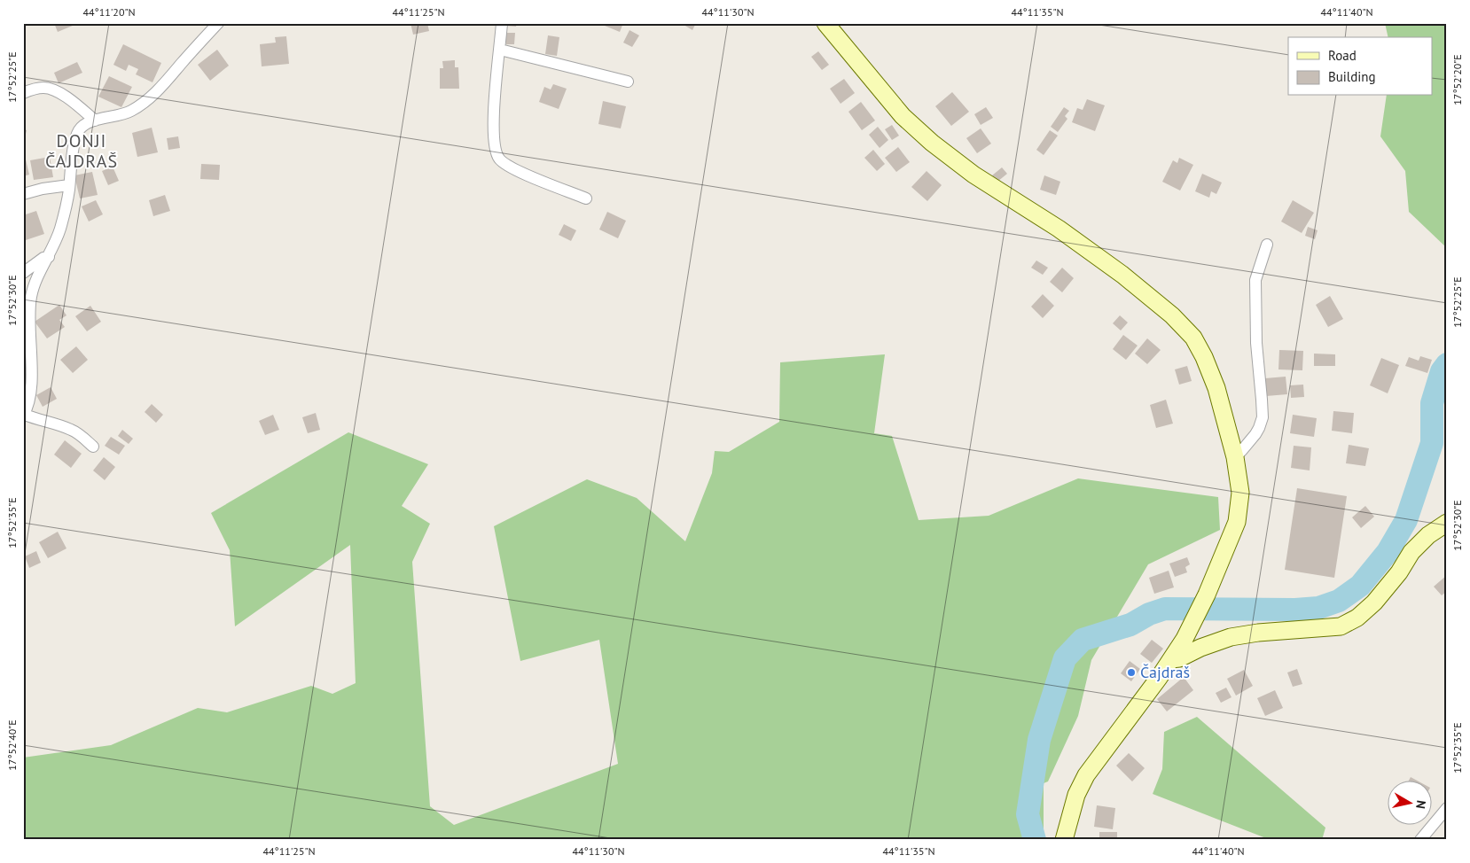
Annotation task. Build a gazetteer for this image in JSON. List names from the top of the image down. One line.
{"districts":["DONJI ČAJDRAŠ"],"places":["Čajdraš"],"legend":["Road","Building"],"north":"right","coordinates":["44°11'20\"N","44°11'25\"N","44°11'30\"N","44°11'35\"N","44°11'40\"N","17°52'25\"E","17°52'20\"E","17°52'30\"E","17°52'35\"E","17°52'40\"E"]}
